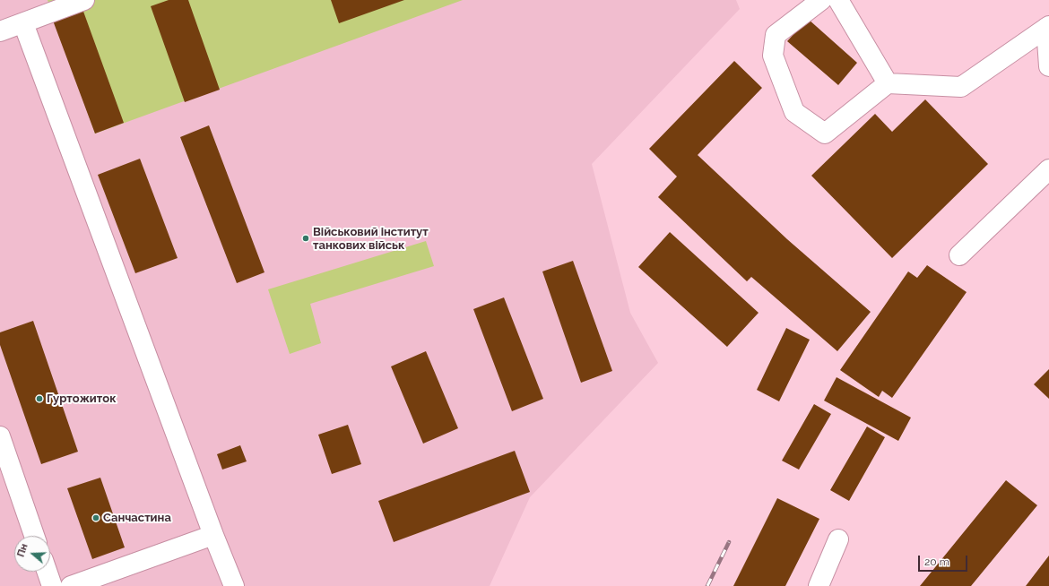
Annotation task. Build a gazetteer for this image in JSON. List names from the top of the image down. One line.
{"places":["Військовий інститут танкових військ","Гуртожиток","Санчастина"],"scale_bar":"20 m","north":"left"}
